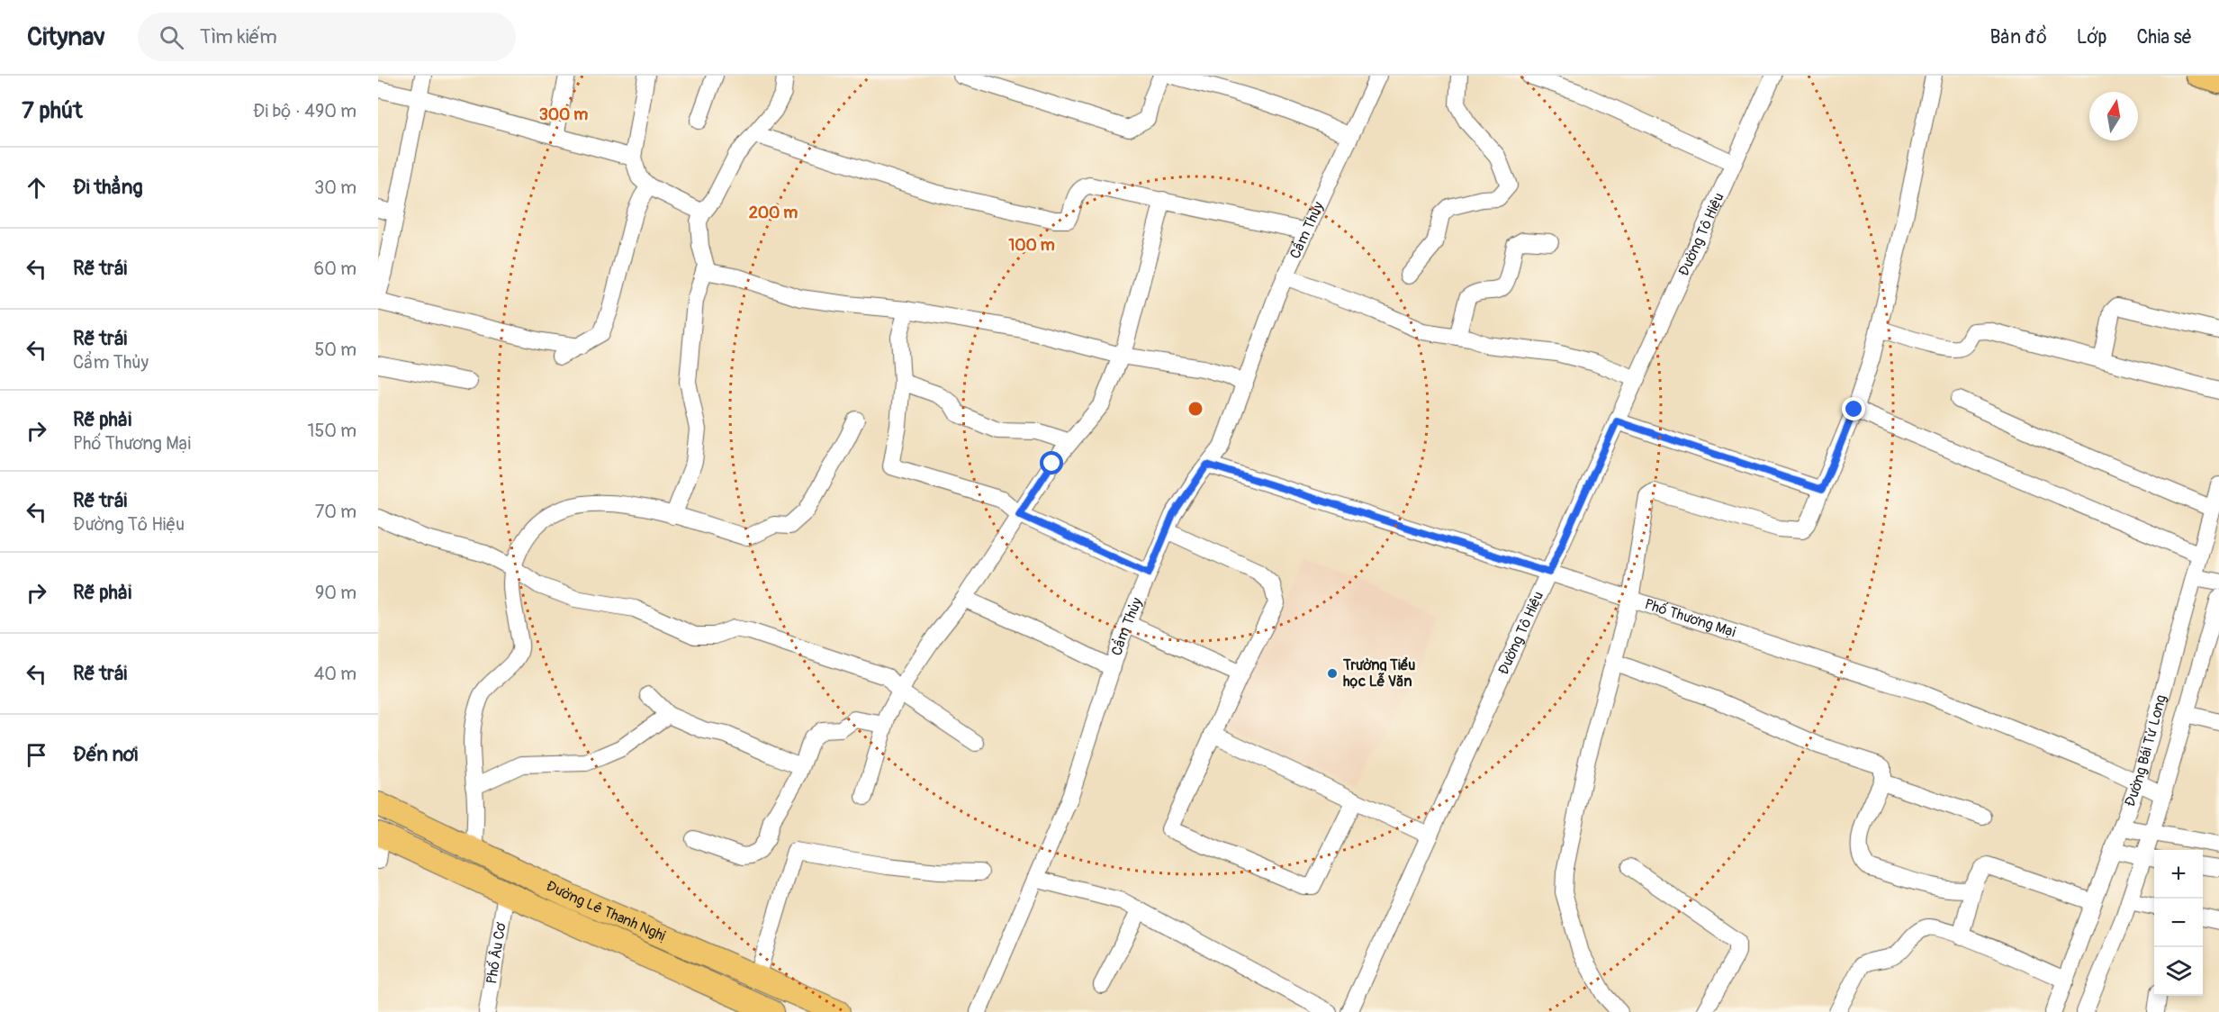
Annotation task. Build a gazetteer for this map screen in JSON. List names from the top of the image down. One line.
{"streets":{"highway":["Đường Lê Thanh Nghị"],"street":["Cẩm Thủy","Đường Tô Hiệu","Phố Thương Mại","Đường Bái Tử Long","Phố Âu Cơ"]},"crossings":[["Cẩm Thủy","Phố Thương Mại"],["Đường Tô Hiệu","Phố Thương Mại"],["Phố Thương Mại","Đường Bái Tử Long"],["Đường Lê Thanh Nghị","Phố Âu Cơ"]],"places":["Trường Tiểu học Lễ Văn"],"north":"top","page":{"header":"Citynav","search":"Tìm kiếm","nav":["Bản đồ","Lớp","Chia sẻ"],"heading":["7 phút","Đi bộ · 490 m"],"list":[["Đi thẳng","30 m"],["Rẽ trái","60 m"],["Rẽ trái","Cẩm Thủy","50 m"],["Rẽ phải","Phố Thương Mại","150 m"],["Rẽ trái","Đường Tô Hiệu","70 m"],["Rẽ phải","90 m"],["Rẽ trái","40 m"],"Đến nơi"],"map_buttons":["+","−"]},"rings":["300 m","200 m","100 m"]}
